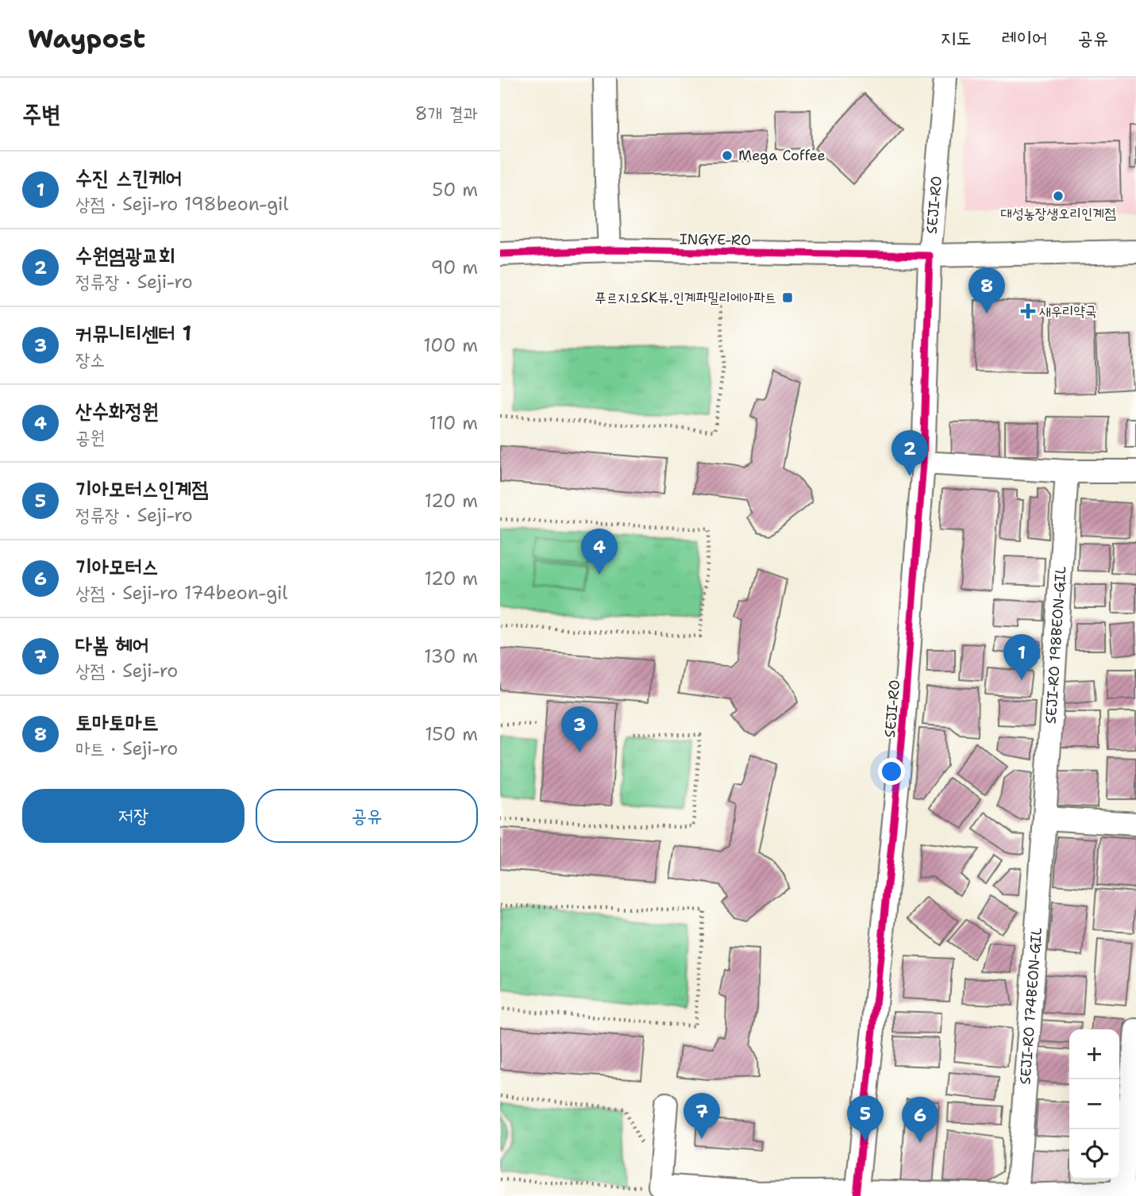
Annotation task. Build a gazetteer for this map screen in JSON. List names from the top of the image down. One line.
{"streets":{"street":["SEJI-RO","INGYE-RO","SEJI-RO 198BEON-GIL","SEJI-RO 174BEON-GIL"]},"crossings":[["SEJI-RO","INGYE-RO"],["SEJI-RO 198BEON-GIL","SEJI-RO 174BEON-GIL"]],"places":{"other":["Mega Coffee","대성농장생오리인계점"],"transit":["푸르지오SK뷰.인계파밀리에아파트"],"health":["새우리약국"]},"page":{"header":"Waypost","nav":["지도","레이어","공유"],"heading":["주변","8개 결과"],"list":[{"mark":"1","name":"수진 스킨케어","note":"상점 · Seji-ro 198beon-gil","value":"50 m"},{"mark":"2","name":"수원염광교회","note":"정류장 · Seji-ro","value":"90 m"},{"mark":"3","name":"커뮤니티센터 1","note":"장소","value":"100 m"},{"mark":"4","name":"산수화정원","note":"공원","value":"110 m"},{"mark":"5","name":"기아모터스인계점","note":"정류장 · Seji-ro","value":"120 m"},{"mark":"6","name":"기아모터스","note":"상점 · Seji-ro 174beon-gil","value":"120 m"},{"mark":"7","name":"다봄 헤어","note":"상점 · Seji-ro","value":"130 m"},{"mark":"8","name":"토마토마트","note":"마트 · Seji-ro","value":"150 m"}],"pins":["8","2","4","1","3","7","5","6"],"buttons":["저장","공유"],"map_buttons":["+","−"]}}
